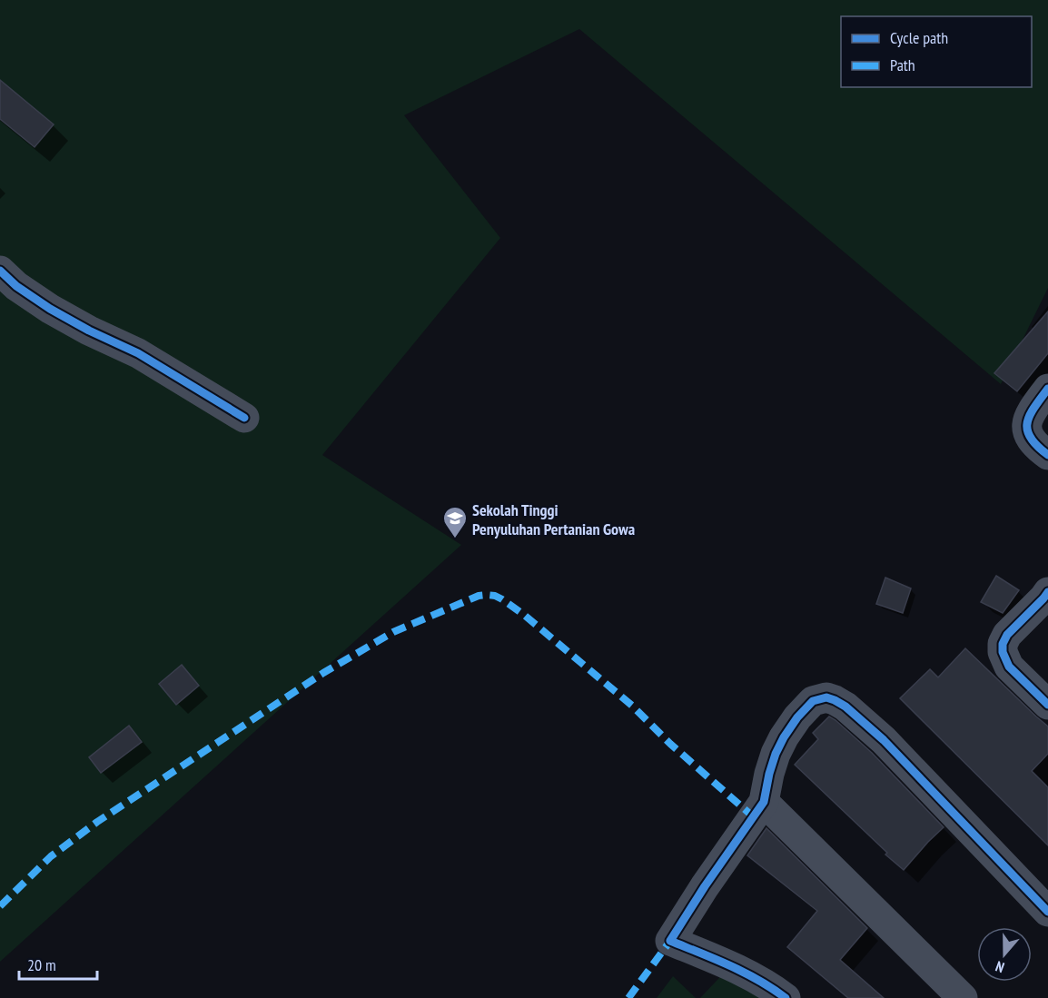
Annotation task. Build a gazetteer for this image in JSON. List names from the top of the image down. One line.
{"places":{"school or university":["Sekolah Tinggi Penyuluhan Pertanian Gowa"]},"legend":["Cycle path","Path"],"scale_bar":"20 m","north":"bottom"}
